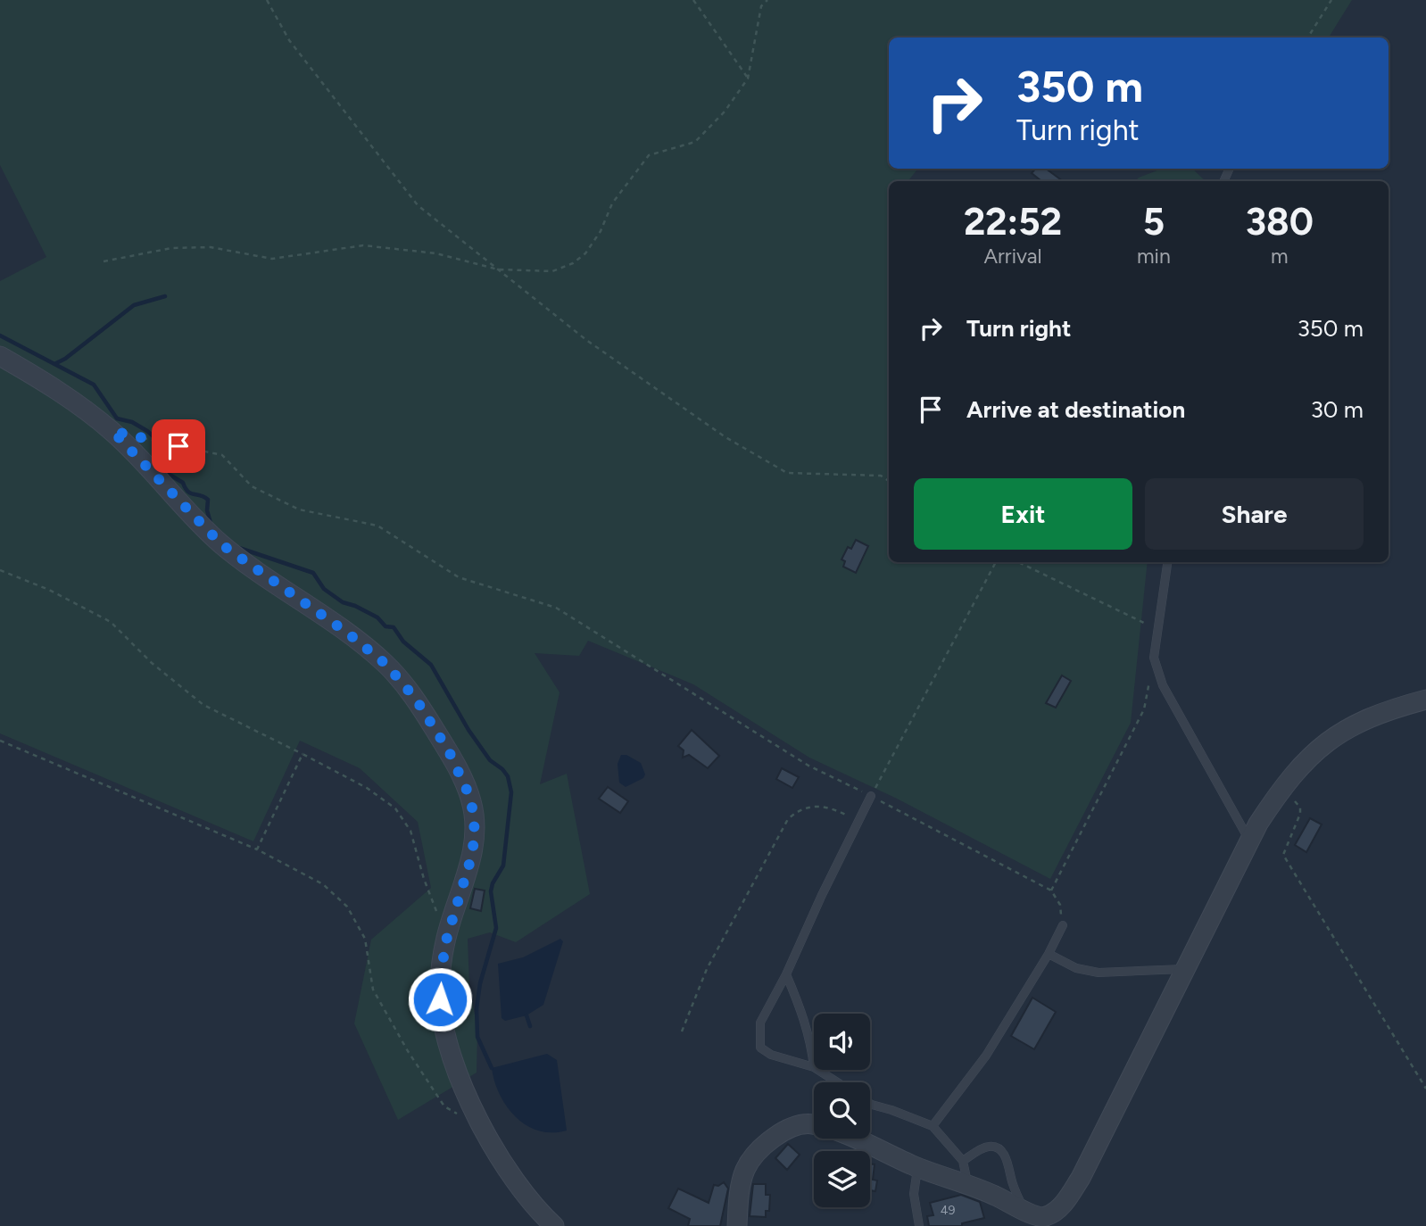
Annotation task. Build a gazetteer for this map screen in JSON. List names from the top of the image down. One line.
{"house_numbers":["49"],"page":{"turn":["350 m","Turn right"],"eta":["22:52","Arrival","5","min","380","m"],"list":[{"name":"Turn right","value":"350 m"},{"name":"Arrive at destination","value":"30 m"}],"buttons":["Exit","Share"]}}
